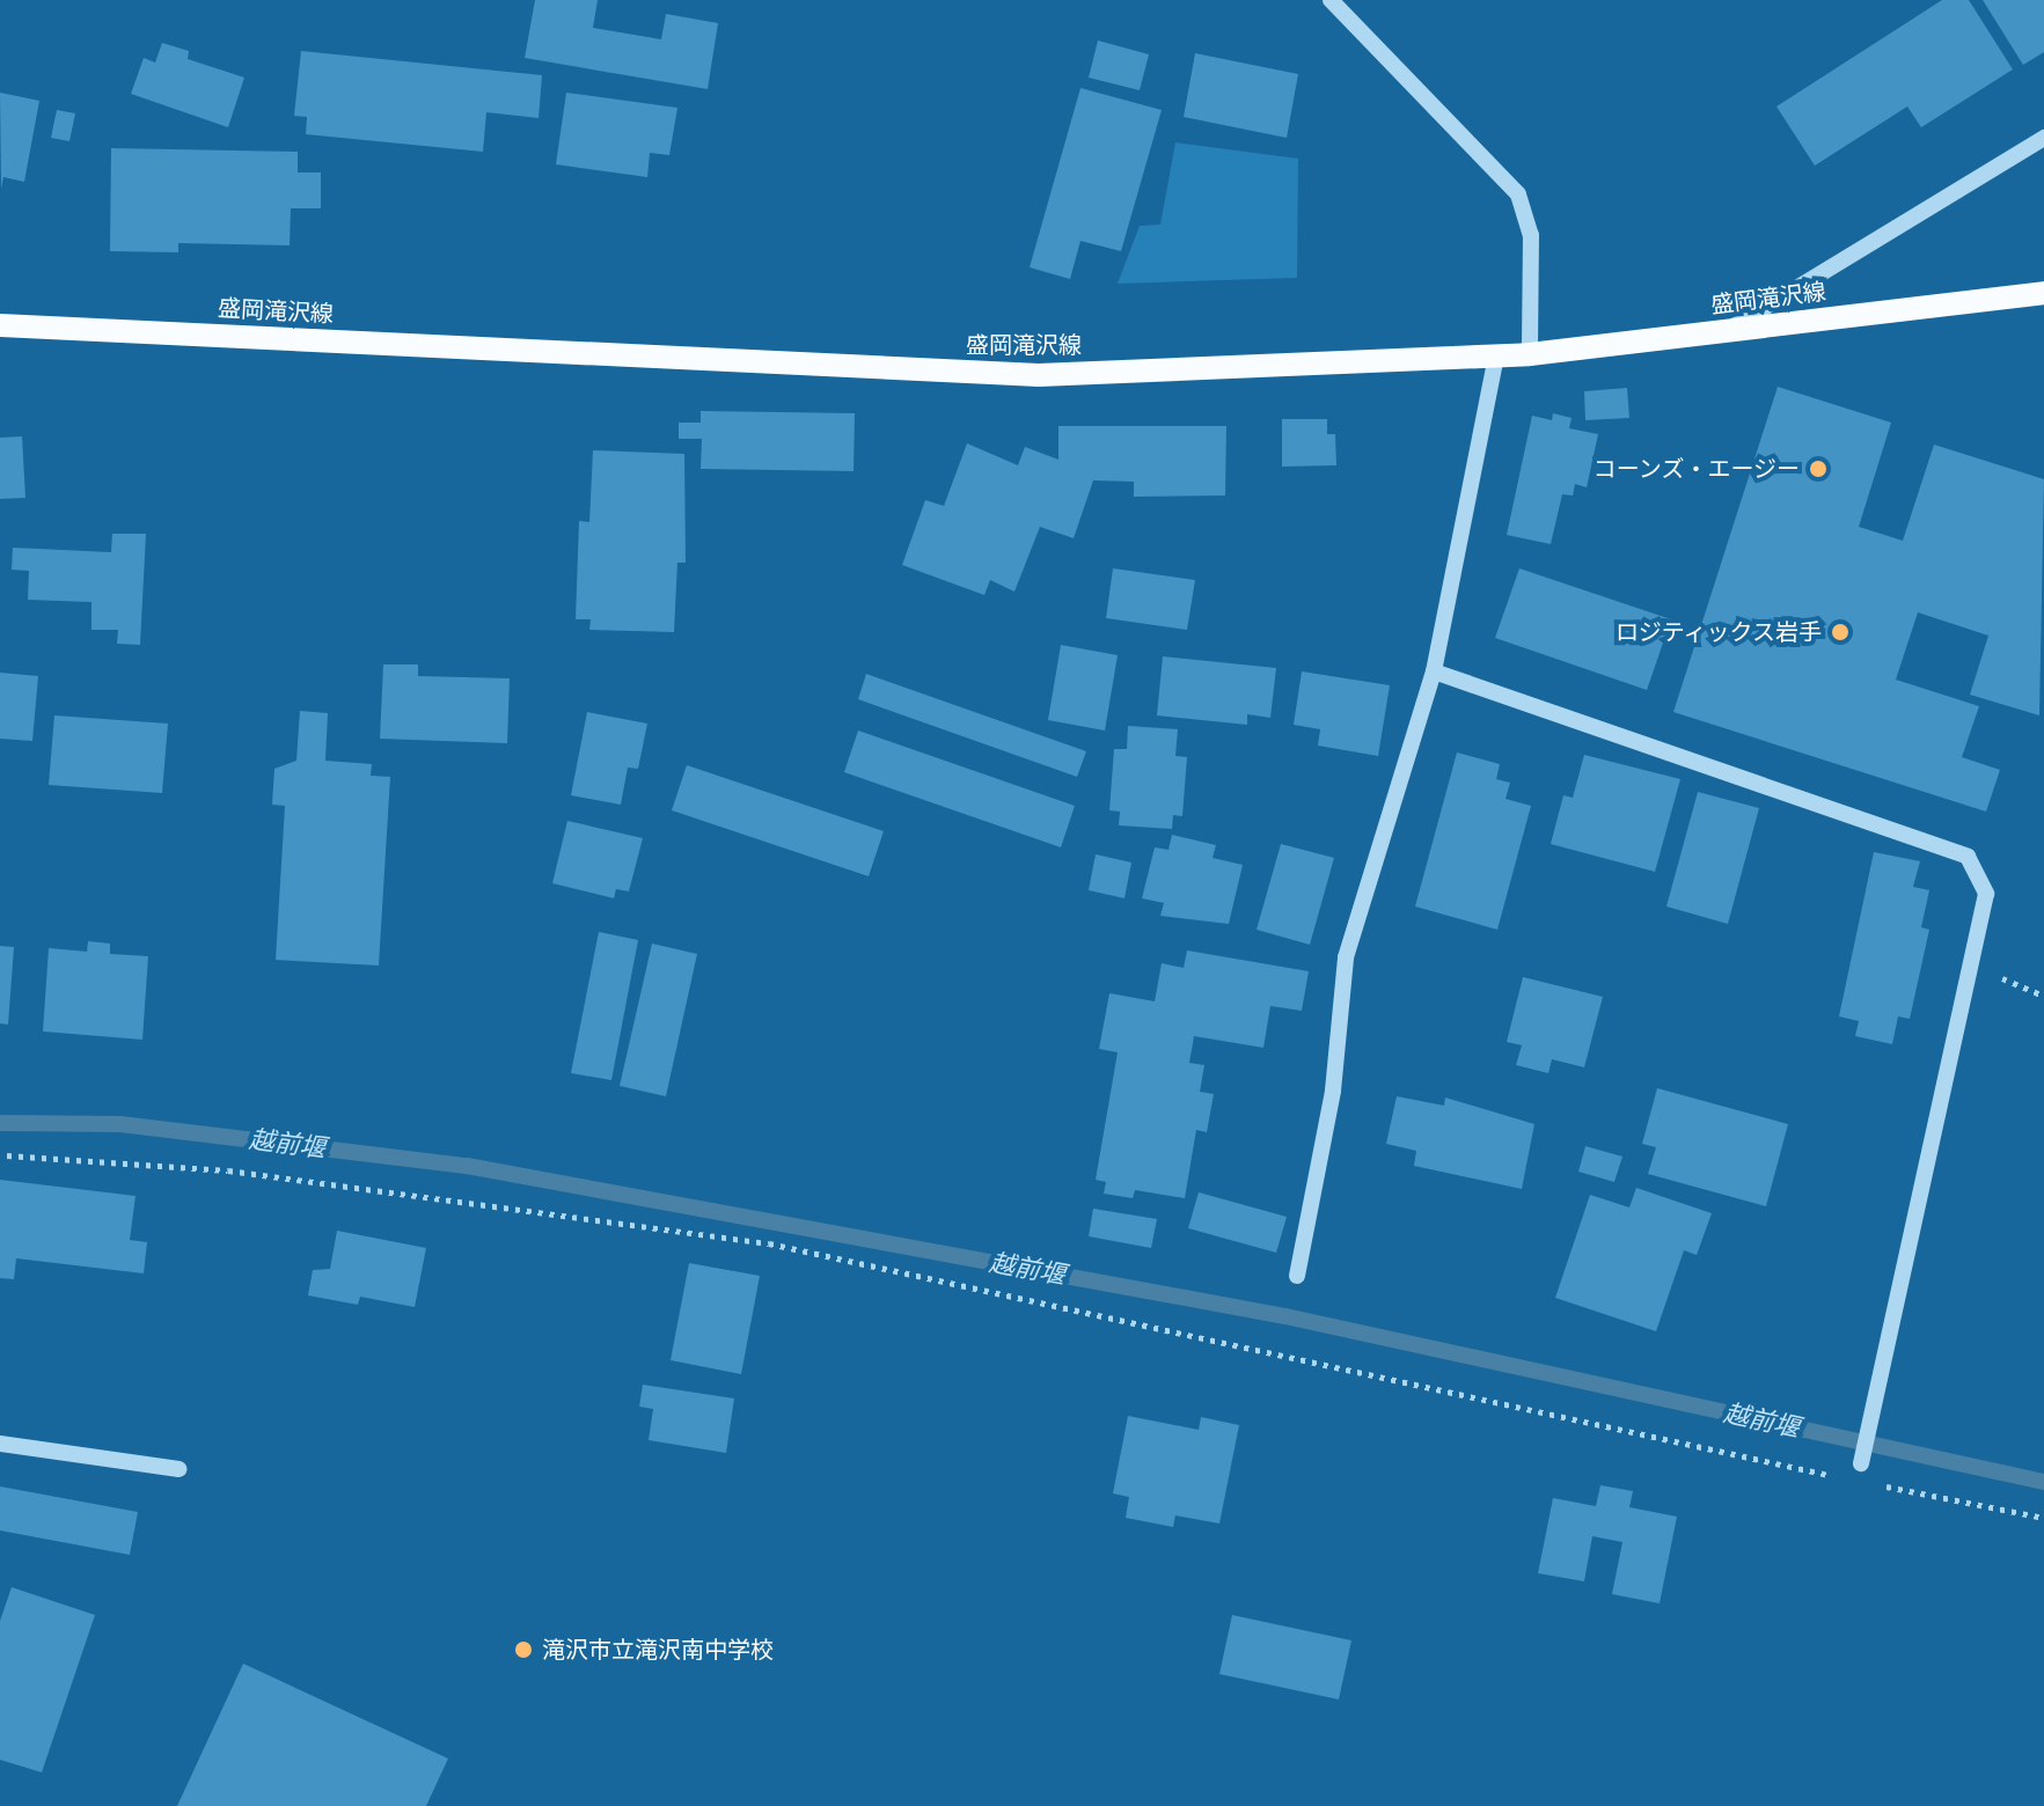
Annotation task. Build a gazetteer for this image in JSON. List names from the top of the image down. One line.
{"streets":{"main road":["盛岡滝沢線"]},"water":["越前堰"],"places":["コーンズ・エージー","ロジティックス岩手","滝沢市立滝沢南中学校"]}
